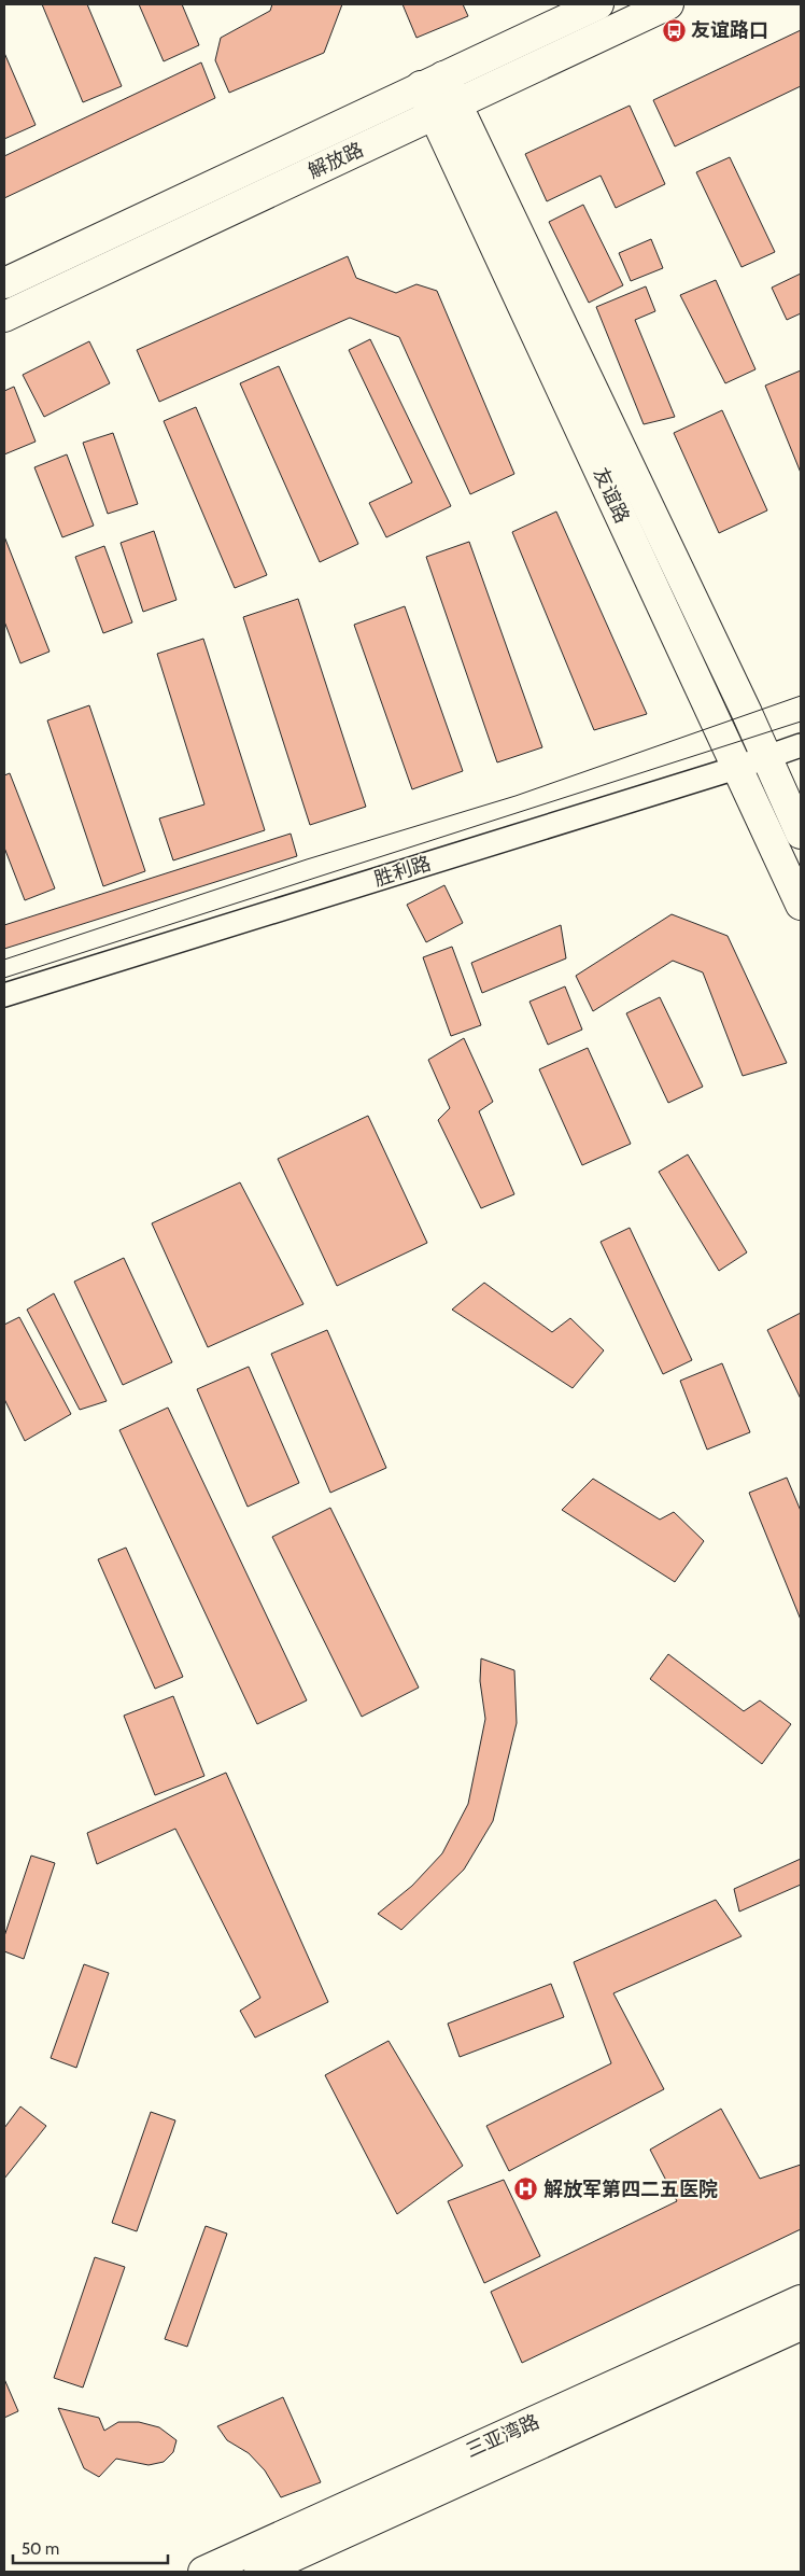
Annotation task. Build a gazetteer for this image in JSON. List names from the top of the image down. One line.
{"streets":{"main road":["解放路","友谊路","三亚湾路"],"street":["胜利路"]},"crossings":[["解放路","友谊路"],["友谊路","胜利路"]],"places":{"bus stop":["友谊路口"],"hospital":["解放军第四二五医院"]},"scale_bar":"50 m"}
